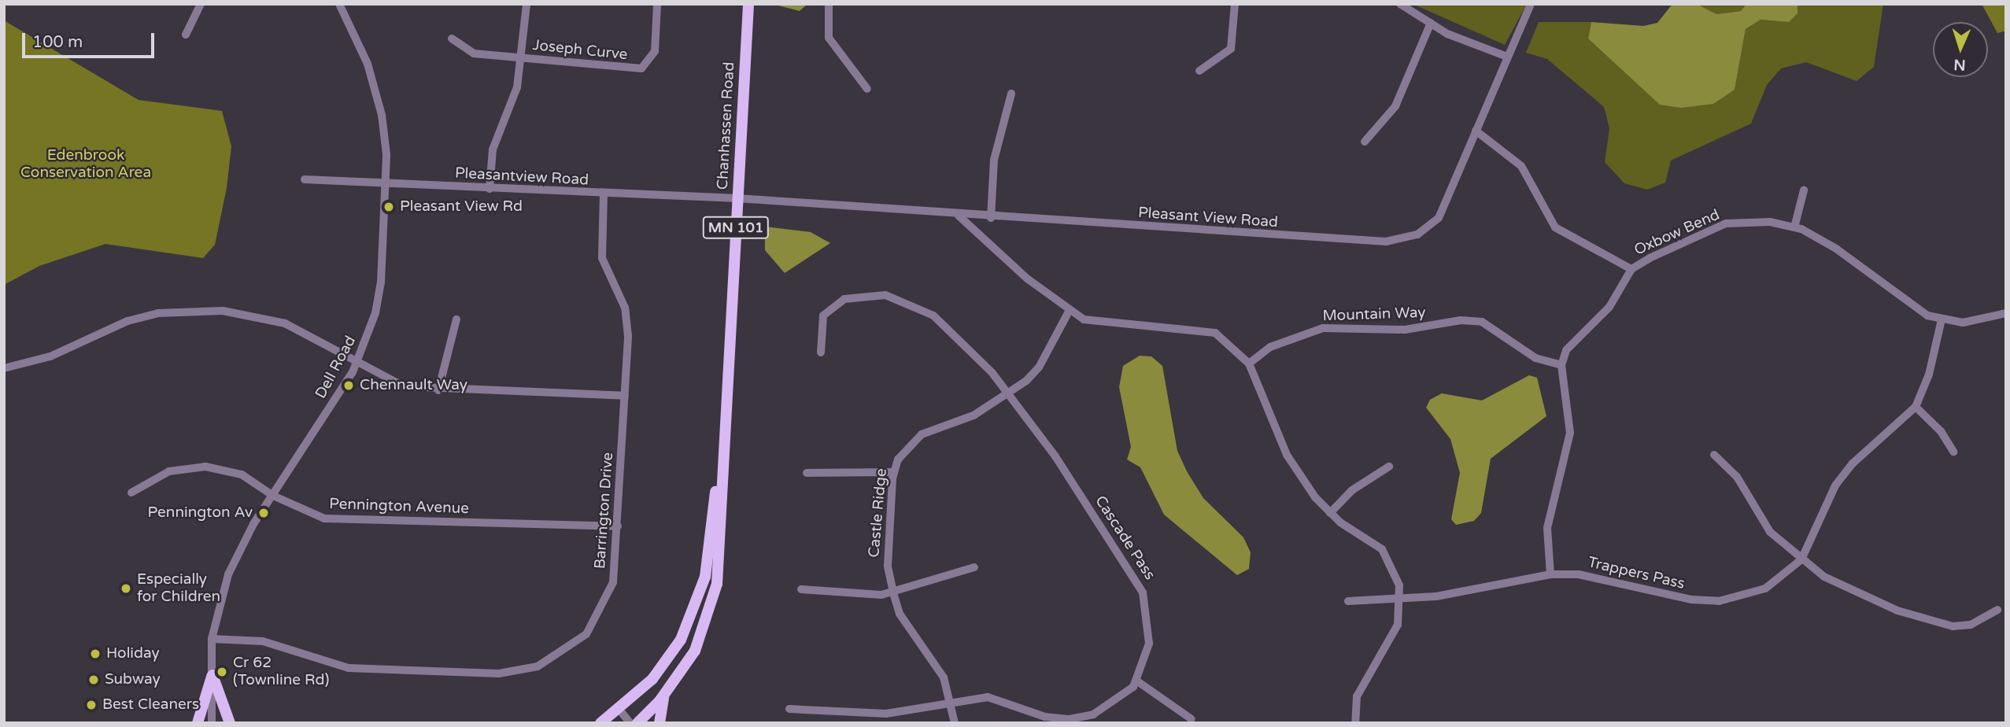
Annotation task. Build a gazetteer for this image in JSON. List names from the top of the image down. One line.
{"streets":{"main road":["Chanhassen Road","MN 101"],"street":["Joseph Curve","Pleasantview Road","Pleasant View Road","Oxbow Bend","Mountain Way","Dell Road","Pennington Avenue","Barrington Drive","Castle Ridge","Cascade Pass","Trappers Pass"]},"crossings":[["Chanhassen Road","Pleasantview Road"],["Chanhassen Road","Pleasant View Road"],["Chanhassen Road","MN 101"],["Pleasantview Road","Pleasant View Road"],["Pleasantview Road","Dell Road"],["Pleasantview Road","Barrington Drive"],["Oxbow Bend","Mountain Way"],["Oxbow Bend","Trappers Pass"],["Dell Road","Pennington Avenue"],["Dell Road","Barrington Drive"],["Pennington Avenue","Barrington Drive"],["Castle Ridge","Cascade Pass"]],"parks":["Edenbrook Conservation Area"],"places":["Pleasant View Rd","Chennault Way","Pennington Av","Especially for Children","Holiday","Cr 62 (Townline Rd)","Subway","Best Cleaners"],"scale_bar":"100 m","north":"bottom"}
